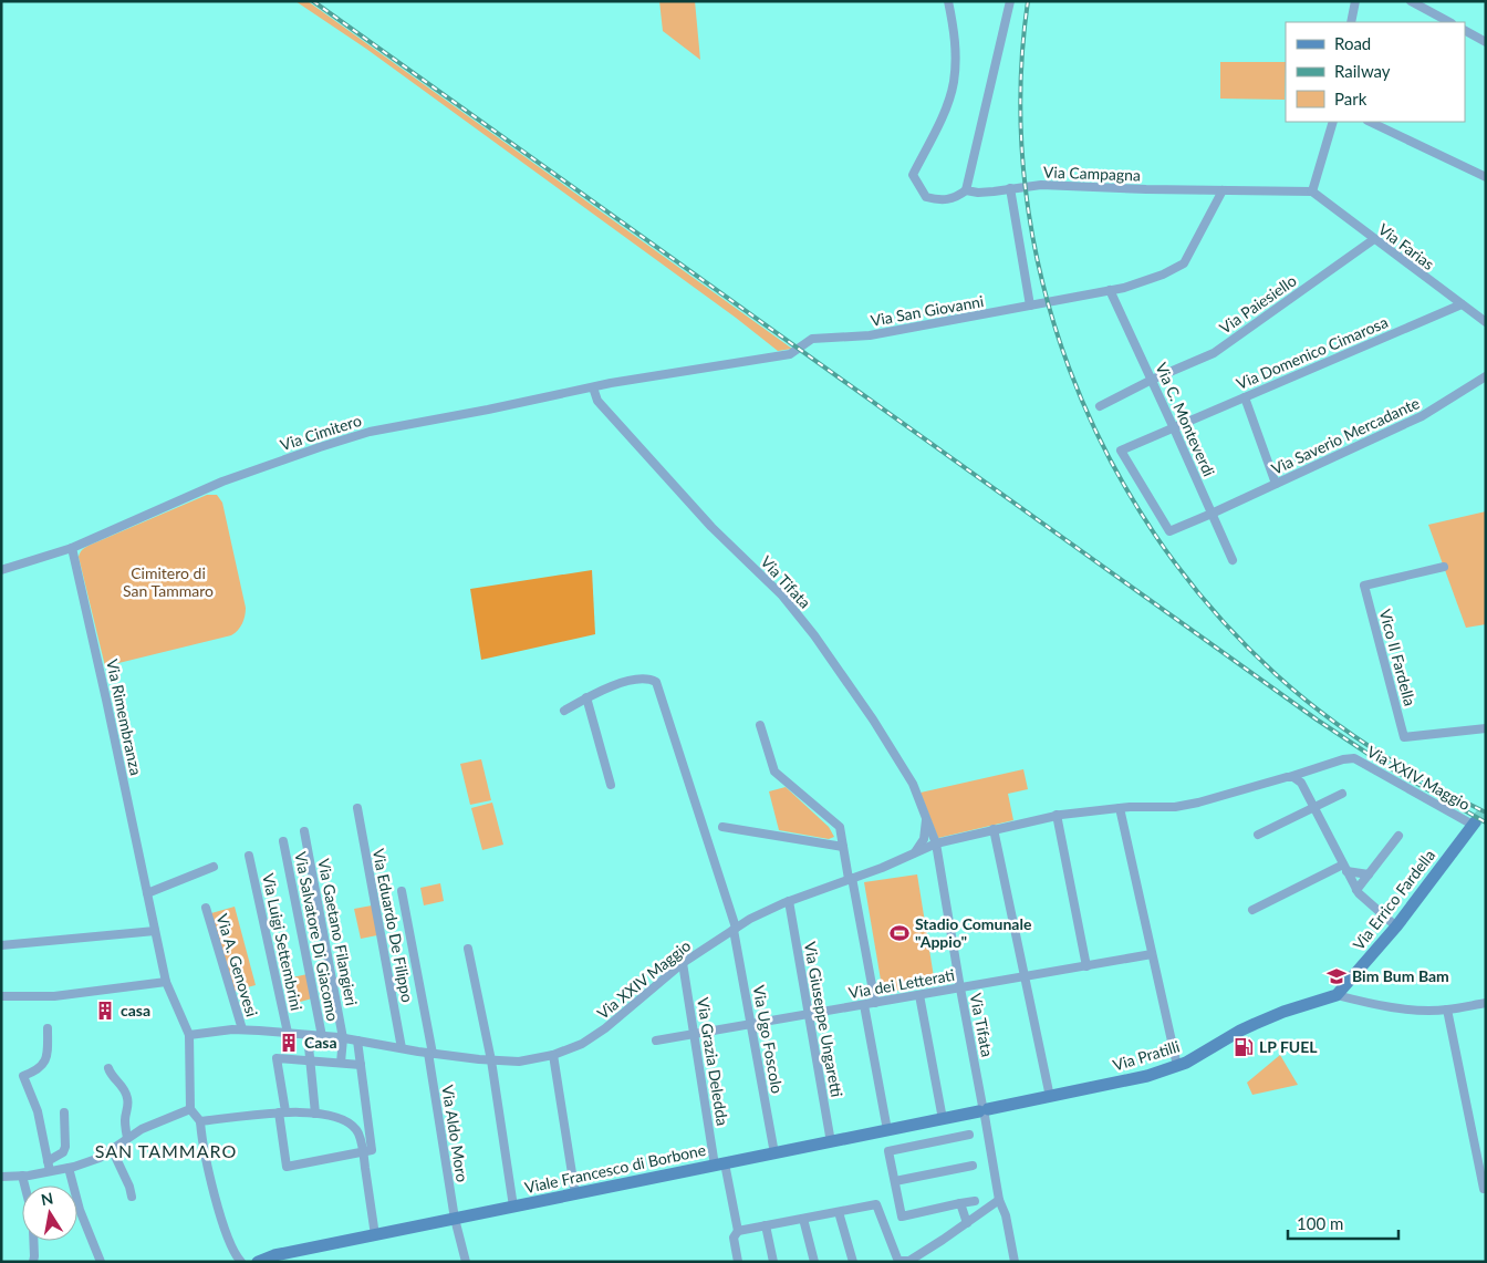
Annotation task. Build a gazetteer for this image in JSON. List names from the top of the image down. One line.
{"streets":{"street":["Via Campagna","Via Farias","Via Paiesiello","Via San Giovanni","Via Domenico Cimarosa","Via C. Monteverdi","Via Cimitero","Via Saverio Mercadante","Via Tifata","Vico II Fardella","Via Rimembranza","Via XXIV Maggio","Via Errico Fardella","Via Eduardo De Filippo","Via Gaetano Filangieri","Via Salvatore Di Giacomo","Via Luigi Settembrini","Via A. Genovesi","Via dei Letterati","Via Giuseppe Ungaretti","Via Ugo Foscolo","Via Pratilli","Via Grazia Deledda","Via Aldo Moro","Viale Francesco di Borbone"]},"crossings":[["Via Campagna","Via Farias"],["Via Campagna","Via San Giovanni"],["Via Farias","Via Paiesiello"],["Via Farias","Via Domenico Cimarosa"],["Via Paiesiello","Via C. Monteverdi"],["Via San Giovanni","Via C. Monteverdi"],["Via San Giovanni","Via Cimitero"],["Via San Giovanni","Via Tifata"],["Via Domenico Cimarosa","Via C. Monteverdi"],["Via Domenico Cimarosa","Via Saverio Mercadante"],["Via C. Monteverdi","Via Saverio Mercadante"],["Via Cimitero","Via Tifata"],["Via Cimitero","Via Rimembranza"],["Via Tifata","Via XXIV Maggio"],["Via Tifata","Via dei Letterati"],["Via Tifata","Via Pratilli"],["Via Tifata","Viale Francesco di Borbone"],["Via Rimembranza","Via XXIV Maggio"],["Via XXIV Maggio","Via Errico Fardella"],["Via XXIV Maggio","Via Eduardo De Filippo"],["Via XXIV Maggio","Via Gaetano Filangieri"],["Via XXIV Maggio","Via Salvatore Di Giacomo"],["Via XXIV Maggio","Via Luigi Settembrini"],["Via XXIV Maggio","Via A. Genovesi"],["Via XXIV Maggio","Via Giuseppe Ungaretti"],["Via XXIV Maggio","Via Ugo Foscolo"],["Via XXIV Maggio","Via Grazia Deledda"],["Via XXIV Maggio","Via Aldo Moro"],["Via Errico Fardella","Via Pratilli"],["Via dei Letterati","Via Giuseppe Ungaretti"],["Via dei Letterati","Via Ugo Foscolo"],["Via dei Letterati","Via Grazia Deledda"],["Via Giuseppe Ungaretti","Viale Francesco di Borbone"],["Via Ugo Foscolo","Viale Francesco di Borbone"],["Via Pratilli","Viale Francesco di Borbone"],["Via Grazia Deledda","Viale Francesco di Borbone"],["Via Aldo Moro","Viale Francesco di Borbone"]],"districts":["SAN TAMMARO"],"parks":["Cimitero di San Tammaro"],"places":{"sports":["Stadio Comunale \"Appio\""],"school or university":["Bim Bum Bam"],"building":["casa","Casa"],"fuel station":["LP FUEL"]},"legend":["Road","Railway","Park"],"scale_bar":"100 m","north":"top"}
